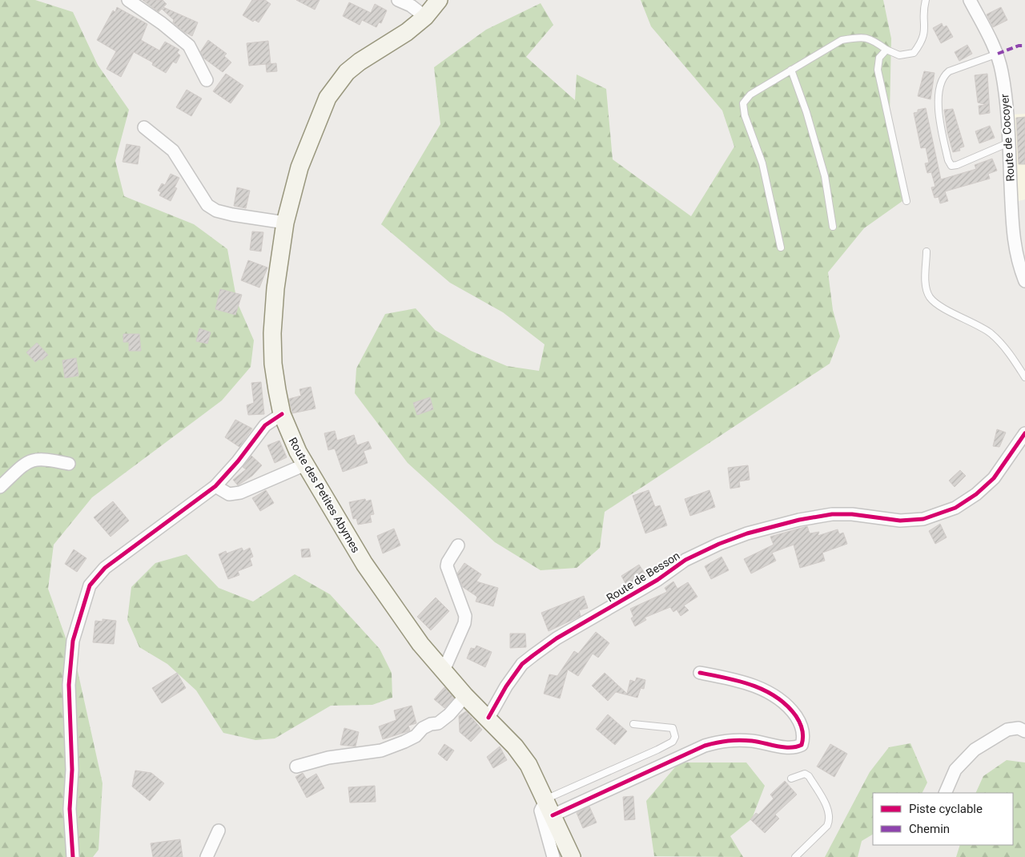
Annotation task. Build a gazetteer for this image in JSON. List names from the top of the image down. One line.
{"streets":{"main road":["Route des Petites Abymes"],"street":["Route de Cocoyer","Route de Besson"]},"crossings":[["Route des Petites Abymes","Route de Besson"]],"legend":["Piste cyclable","Chemin"]}
